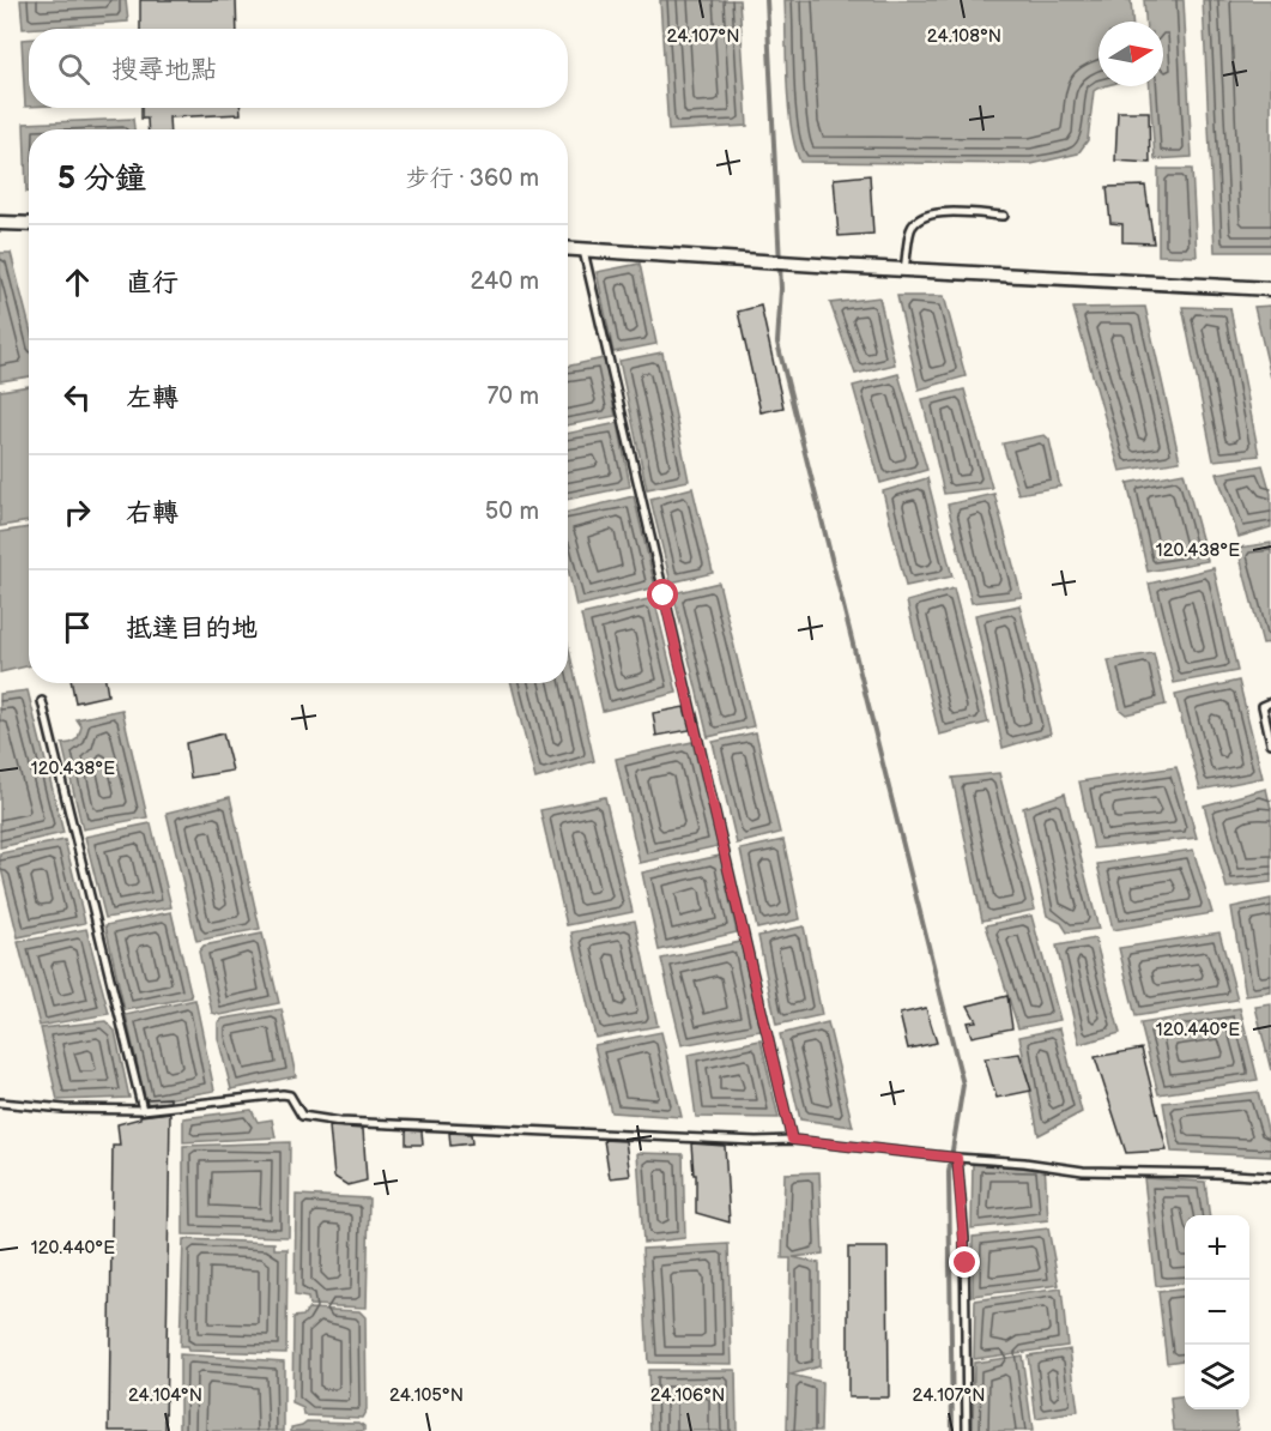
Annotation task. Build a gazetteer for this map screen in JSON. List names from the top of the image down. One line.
{"north":"right","page":{"search":"搜尋地點","heading":["5 分鐘","步行 · 360 m"],"list":[["直行","240 m"],["左轉","70 m"],["右轉","50 m"],"抵達目的地"],"map_buttons":["+","−"]},"coordinates":["24.107°N","24.108°N","120.438°E","120.440°E","24.104°N","24.105°N","24.106°N"]}
